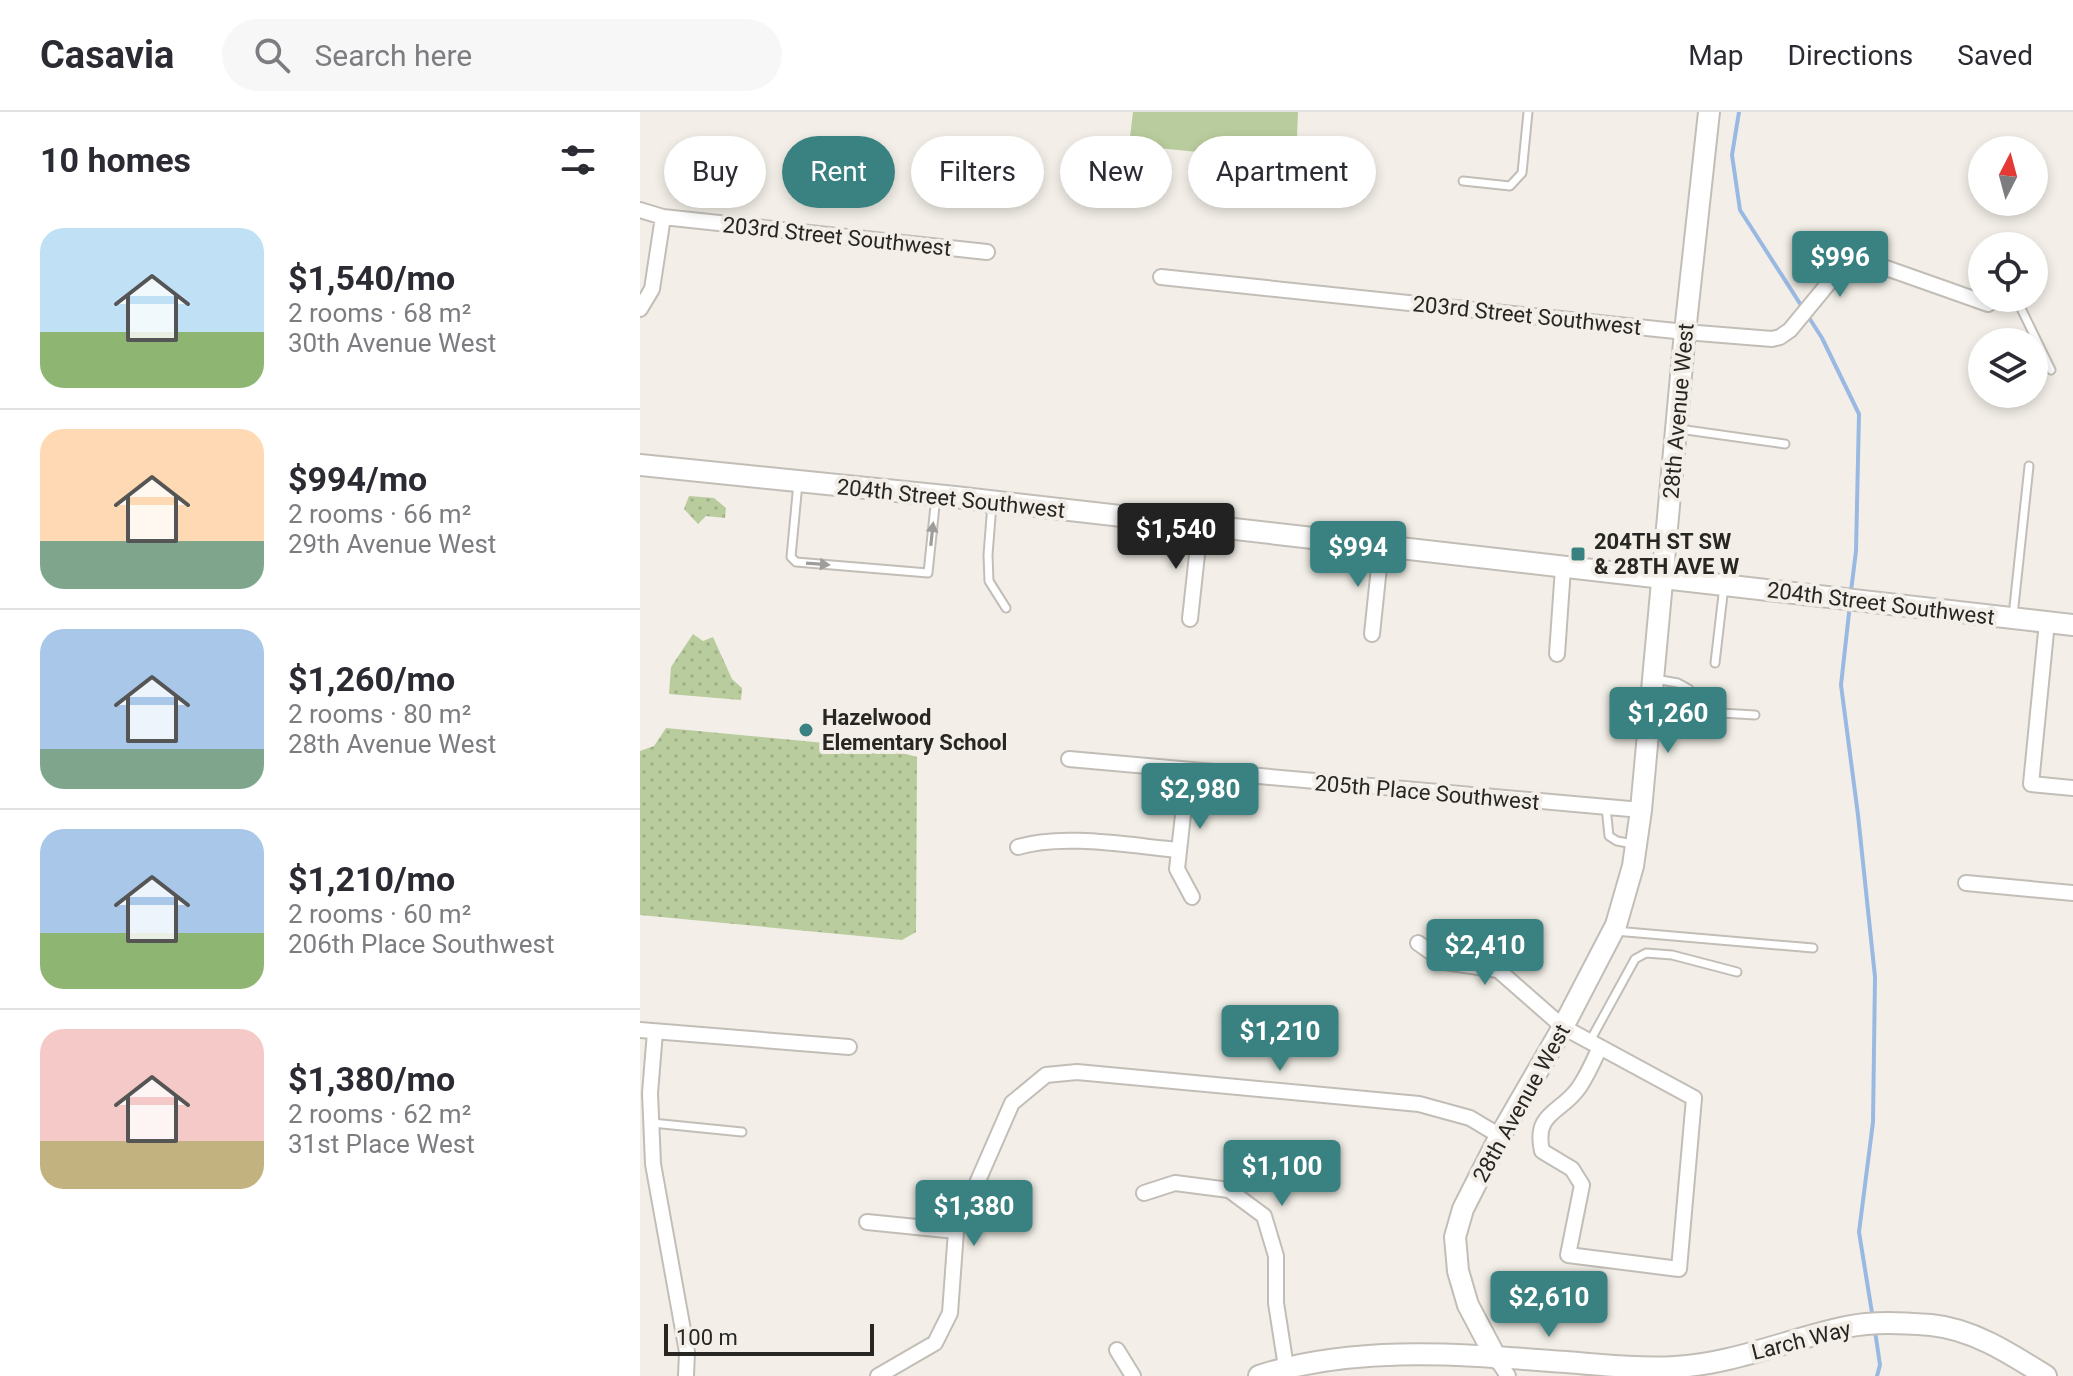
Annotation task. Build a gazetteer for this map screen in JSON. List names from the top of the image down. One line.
{"streets":{"street":["203rd Street Southwest","28th Avenue West","204th Street Southwest","205th Place Southwest","Larch Way"]},"crossings":[["203rd Street Southwest","28th Avenue West"],["28th Avenue West","204th Street Southwest"],["28th Avenue West","205th Place Southwest"],["28th Avenue West","Larch Way"]],"places":{"transit":["204TH ST SW & 28TH AVE W"],"other":["Hazelwood Elementary School"]},"scale_bar":"100 m","north":"top","page":{"header":"Casavia","search":"Search here","nav":["Map","Directions","Saved"],"heading":"10 homes","chip":["Buy","Rent","Filters","New","Apartment"],"list":[{"name":"$1,540/mo","note":"2 rooms · 68 m² · 30th Avenue West"},{"name":"$994/mo","note":"2 rooms · 66 m² · 29th Avenue West"},{"name":"$1,260/mo","note":"2 rooms · 80 m² · 28th Avenue West"},{"name":"$1,210/mo","note":"2 rooms · 60 m² · 206th Place Southwest"},{"name":"$1,380/mo","note":"2 rooms · 62 m² · 31st Place West"}],"price":["$996","$1,540","$994","$1,260","$2,980","$2,410","$1,210","$1,100","$1,380","$2,610"],"scale":"100 m"}}
